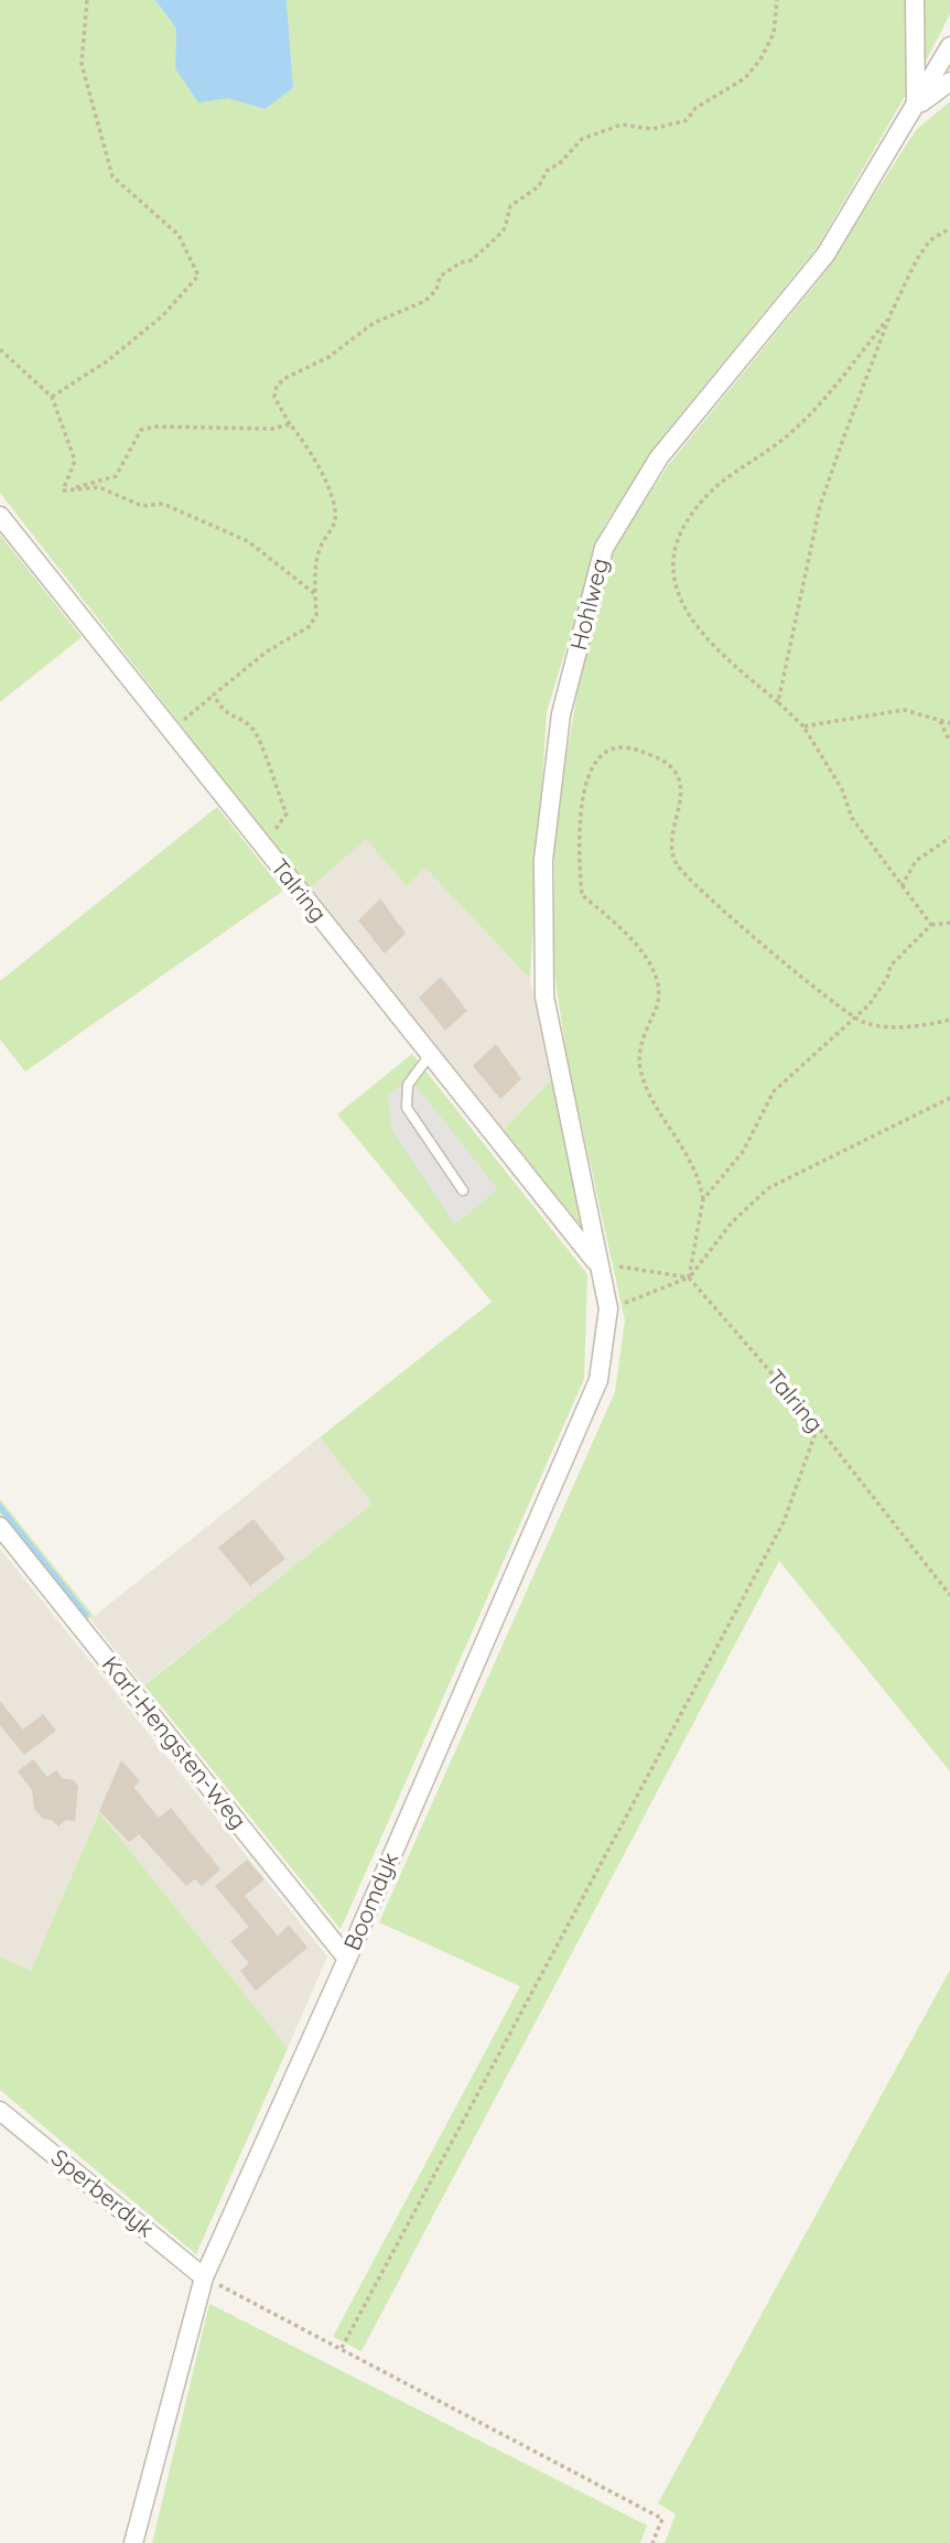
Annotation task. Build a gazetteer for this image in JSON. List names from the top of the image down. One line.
{"streets":{"street":["Hohlweg","Talring","Karl-Hengsten-Weg","Boomdyk","Sperberdyk"]},"crossings":[["Hohlweg","Talring"],["Hohlweg","Boomdyk"],["Talring","Boomdyk"],["Karl-Hengsten-Weg","Boomdyk"],["Boomdyk","Sperberdyk"]]}
